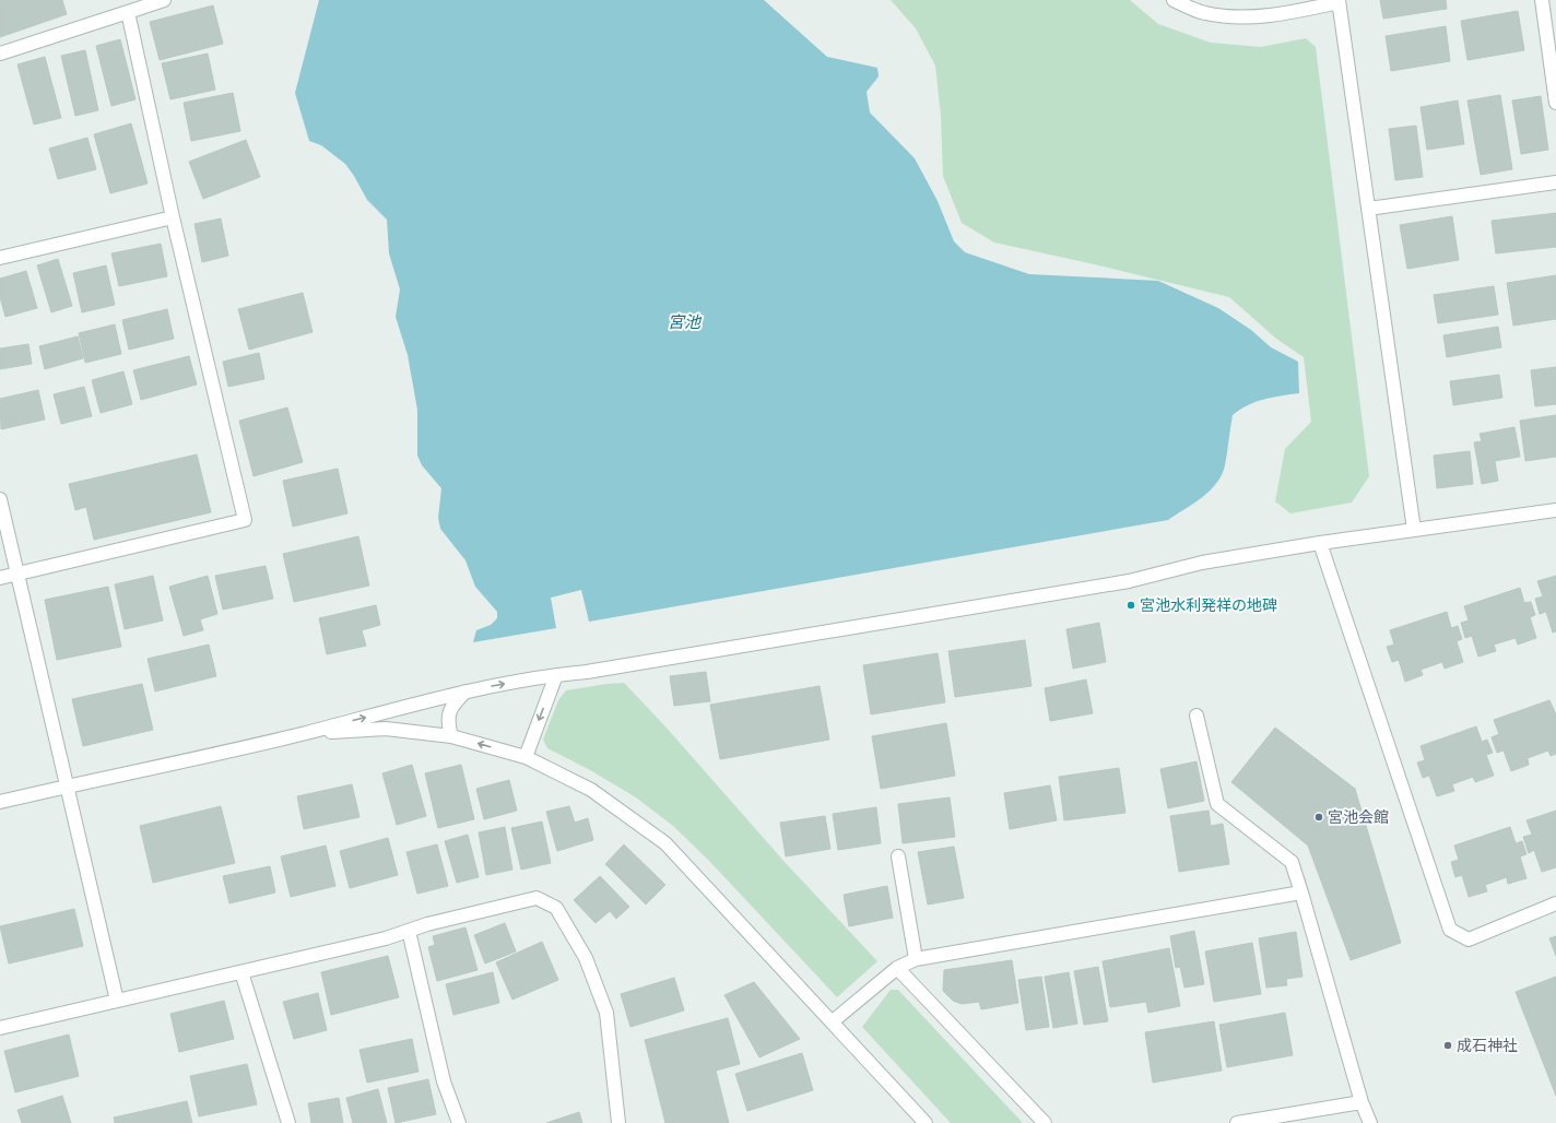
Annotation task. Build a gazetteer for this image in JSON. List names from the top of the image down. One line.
{"water":["宮池"],"places":["宮池水利発祥の地碑","宮池会館","成石神社"]}
